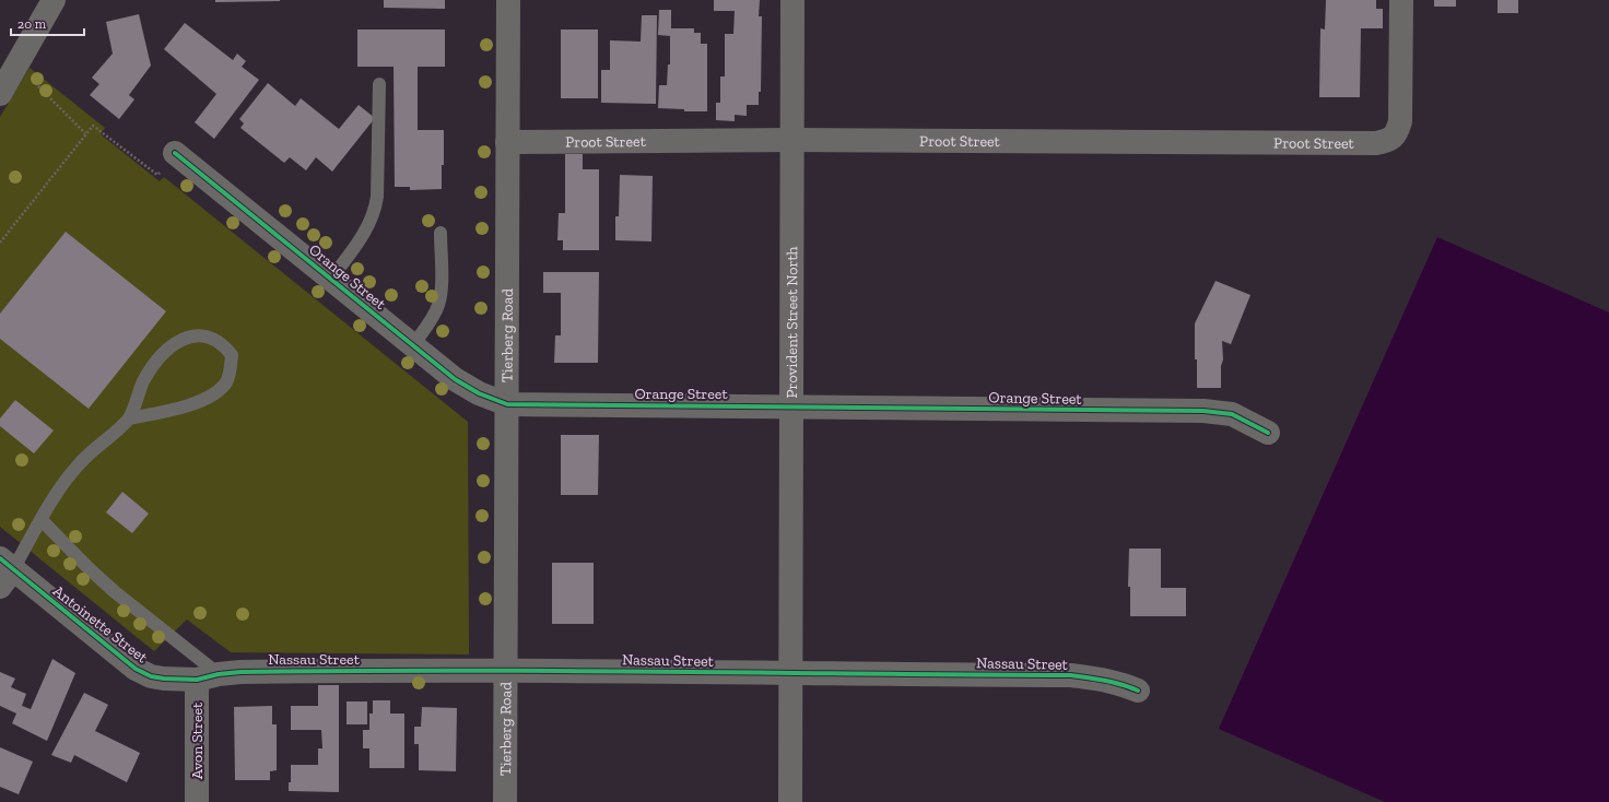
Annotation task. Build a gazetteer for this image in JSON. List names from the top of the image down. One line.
{"streets":{"street":["Proot Street","Orange Street","Provident Street North","Tierberg Road","Antoinette Street","Nassau Street","Avon Street"]},"crossings":[["Proot Street","Provident Street North"],["Proot Street","Tierberg Road"],["Orange Street","Provident Street North"],["Orange Street","Tierberg Road"],["Provident Street North","Nassau Street"],["Tierberg Road","Nassau Street"],["Antoinette Street","Nassau Street"],["Antoinette Street","Avon Street"],["Nassau Street","Avon Street"]],"scale_bar":"20 m"}
